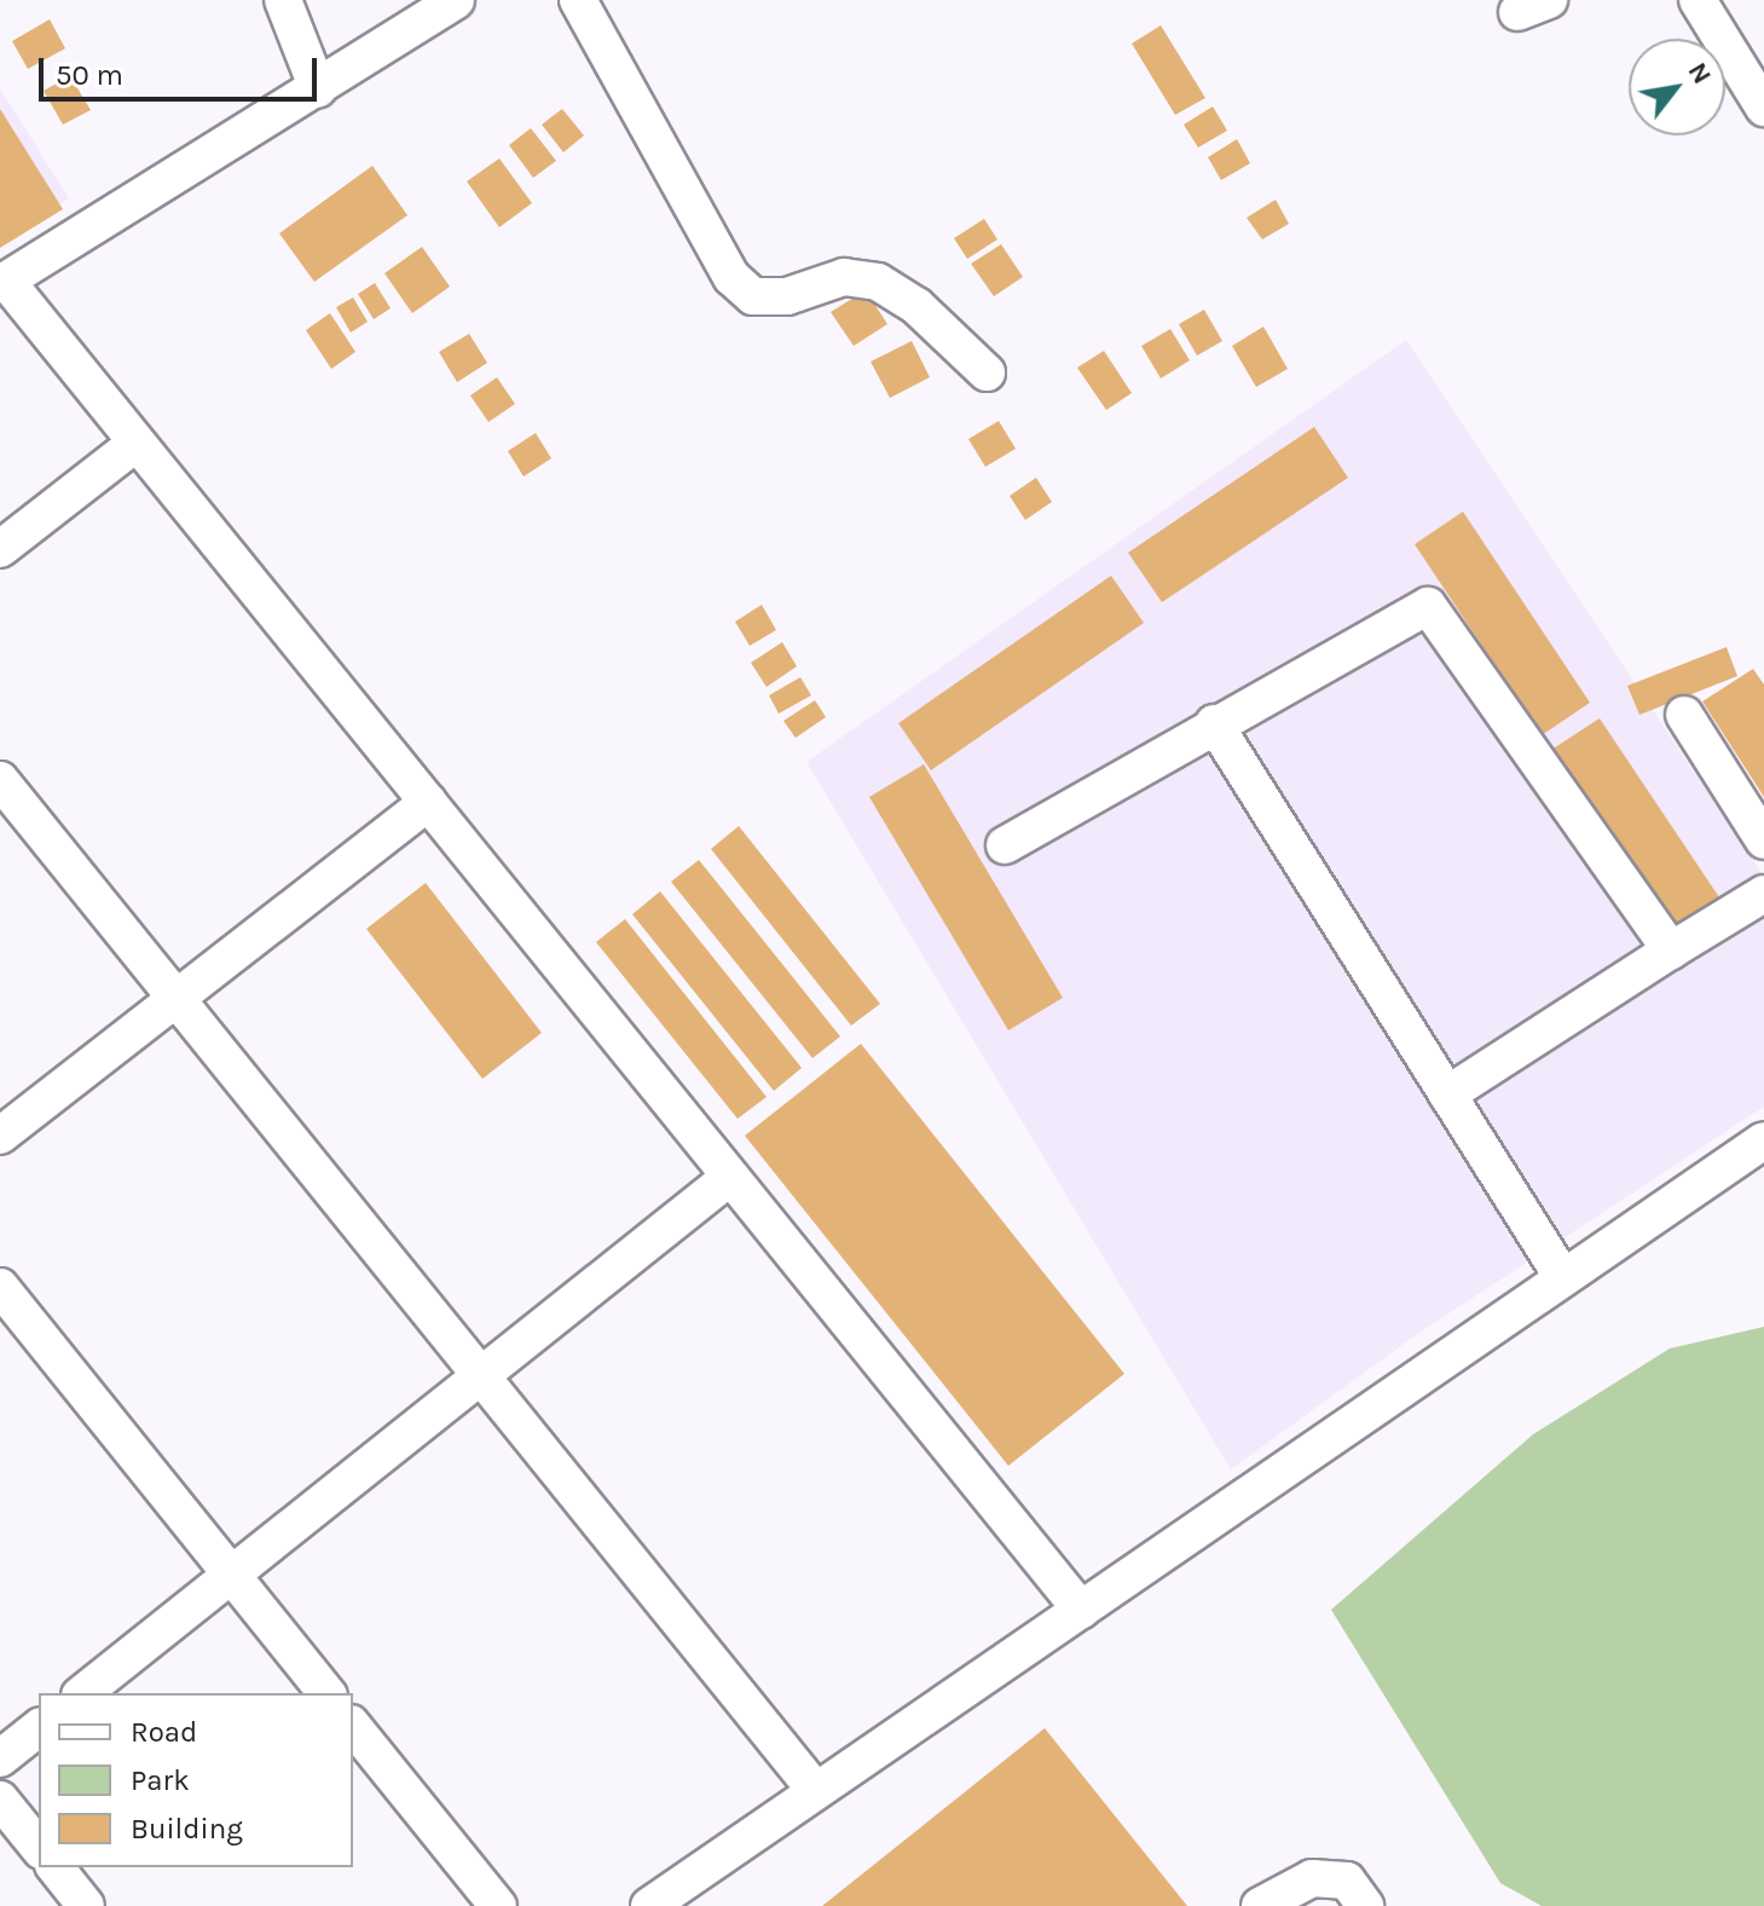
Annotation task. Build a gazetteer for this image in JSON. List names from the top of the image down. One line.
{"legend":["Road","Park","Building"],"scale_bar":"50 m","north":"top right"}
